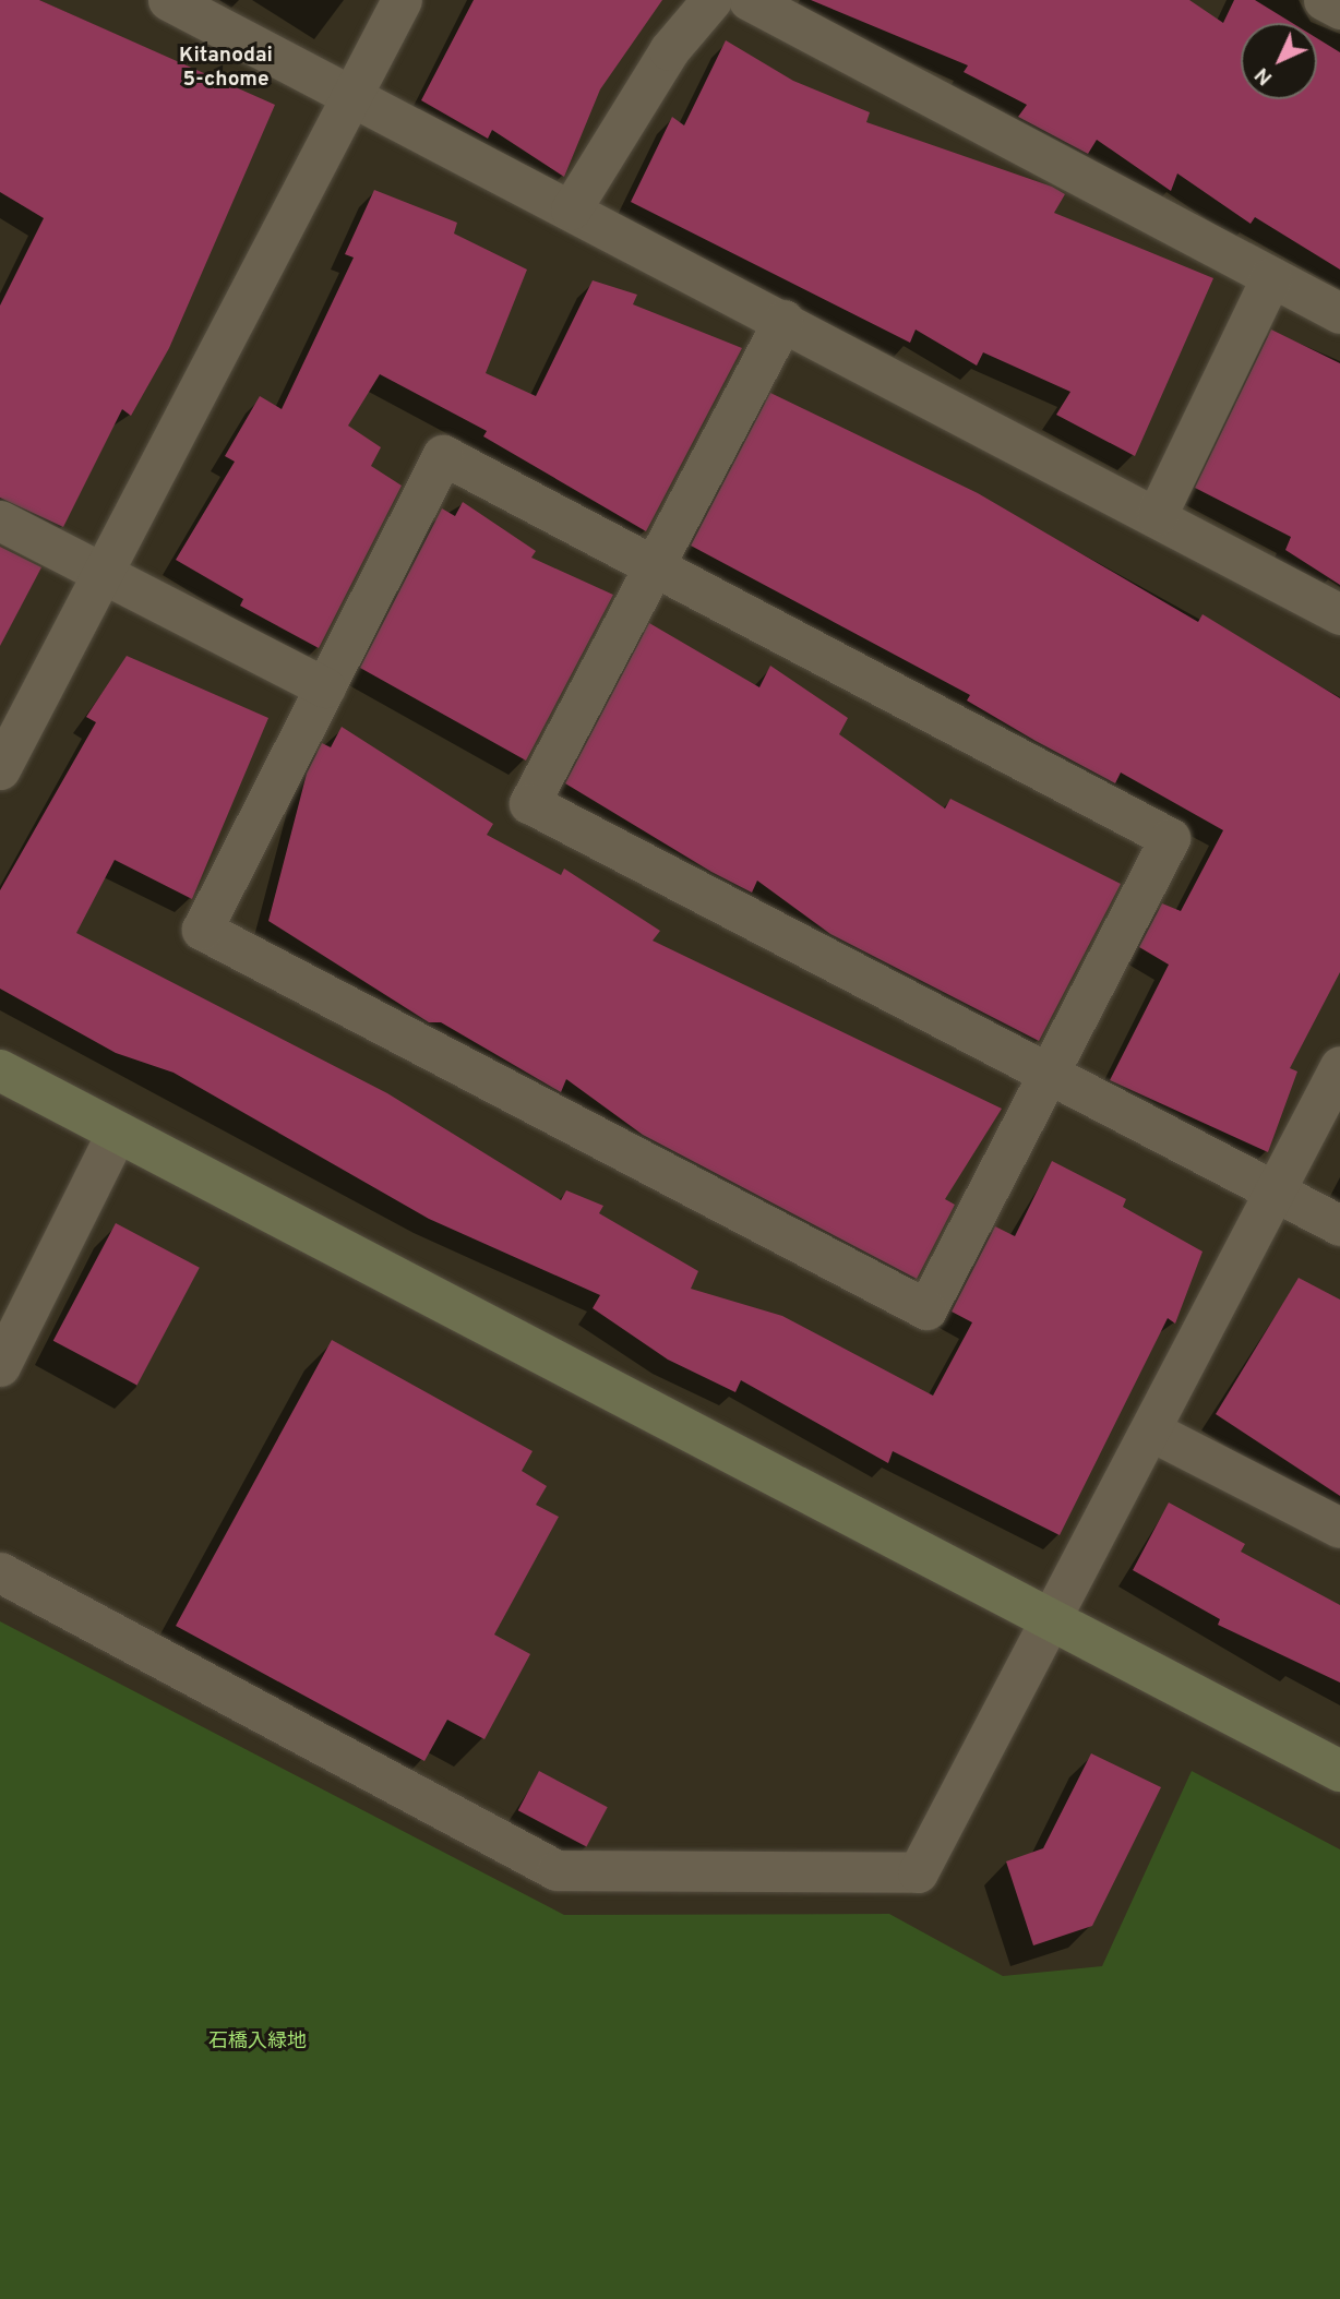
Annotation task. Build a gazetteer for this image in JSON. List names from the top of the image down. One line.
{"districts":["Kitanodai 5-chome"],"parks":["石橋入緑地"],"north":"bottom left"}
